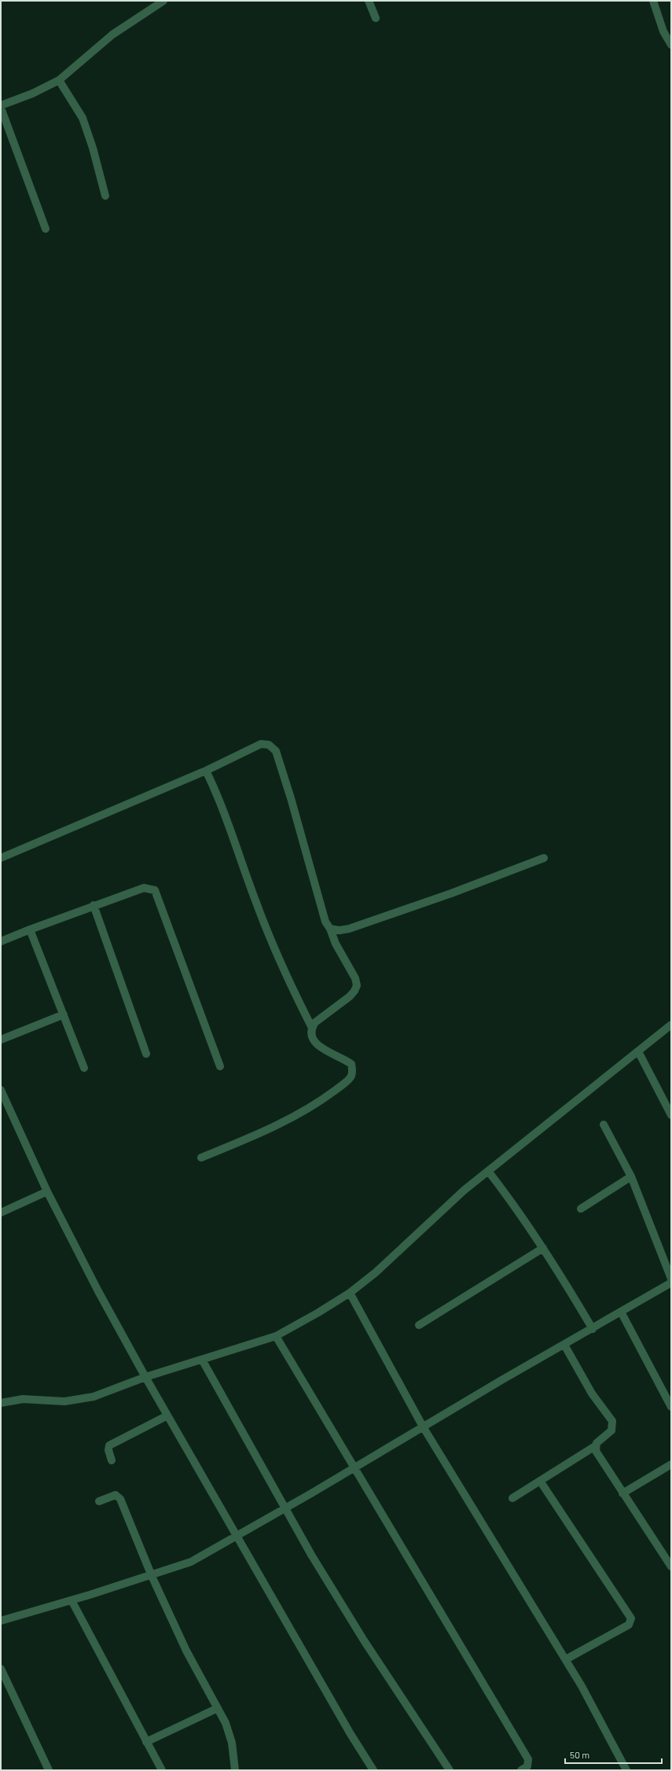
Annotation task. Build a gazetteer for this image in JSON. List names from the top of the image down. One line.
{"scale_bar":"50 m"}
